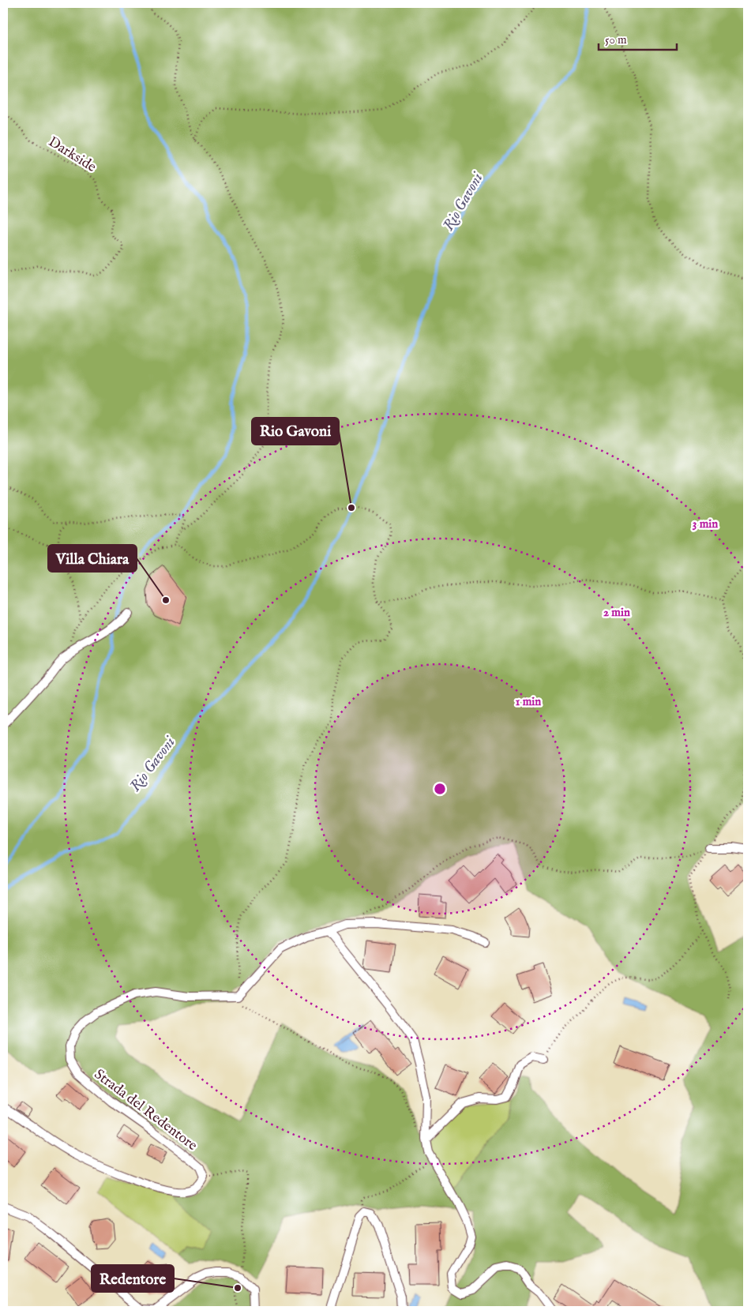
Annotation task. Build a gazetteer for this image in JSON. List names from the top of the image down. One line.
{"streets":{"street":["Strada del Redentore"],"path":["Darkside"]},"water":["Rio Gavoni"],"places":["Rio Gavoni","Villa Chiara","Redentore"],"scale_bar":"50 m","rings":["3 min","2 min","1 min"]}
